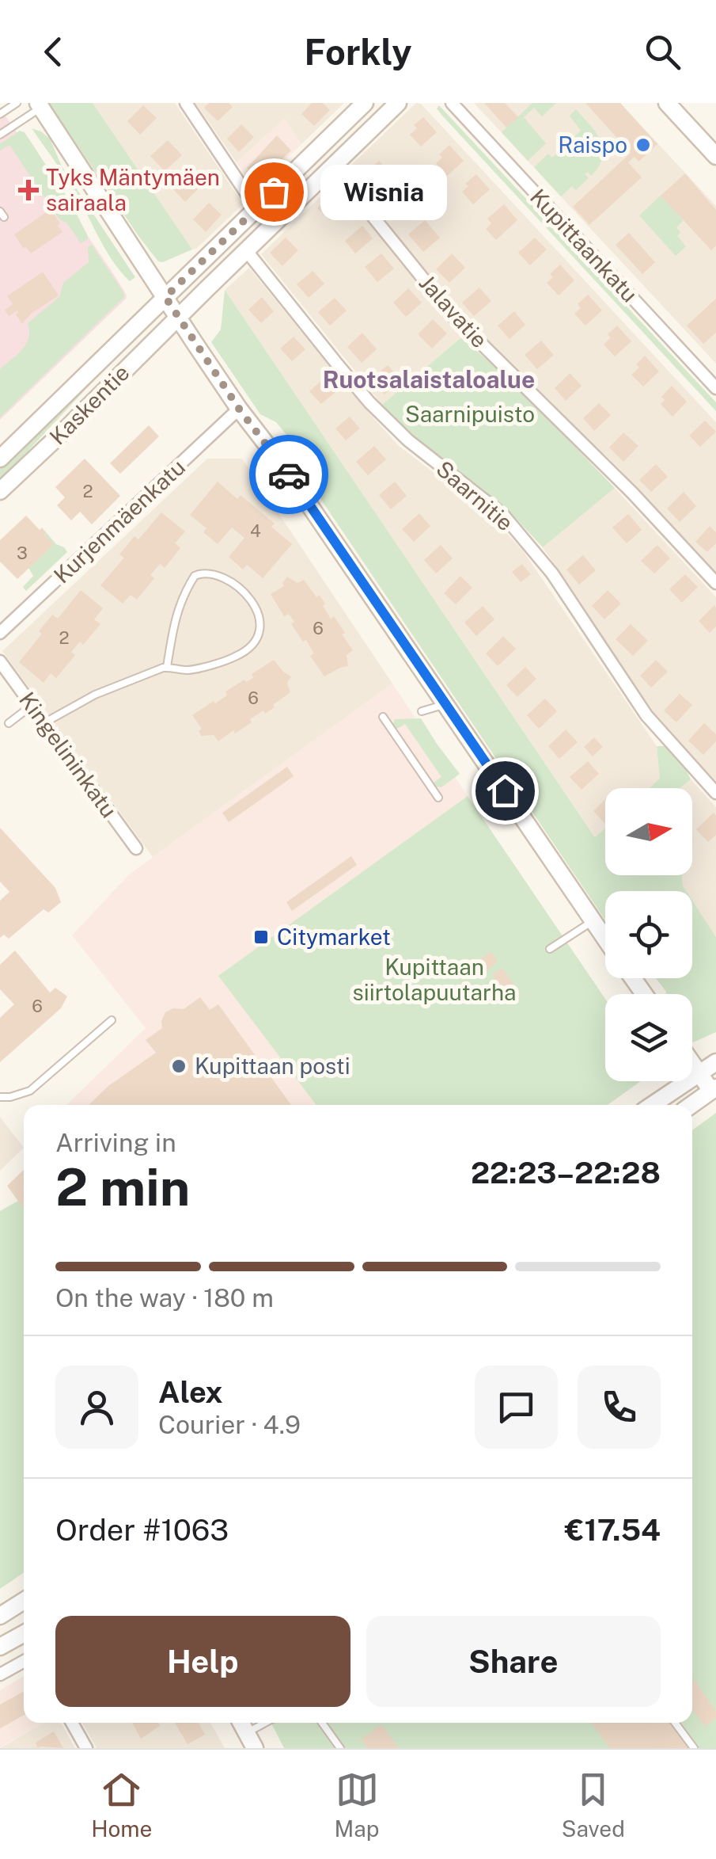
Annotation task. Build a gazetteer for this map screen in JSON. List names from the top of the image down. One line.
{"streets":{"main road":["Kaskentie"],"street":["Kupittaankatu","Jalavatie","Saarnitie","Kurjenmäenkatu","Kingelininkatu"]},"crossings":[["Jalavatie","Kaskentie"],["Kaskentie","Saarnitie"]],"districts":["Ruotsalaistaloalue"],"parks":["Saarnipuisto","Kupittaan siirtolapuutarha"],"places":{"other":["Raispo","Wisnia","Kupittaan posti"],"health":["Tyks Mäntymäen sairaala"],"transit":["Citymarket"]},"house_numbers":["2","4","3","6","2","6","6"],"north":"right","page":{"header":"Forkly","bubble":"Wisnia","heading":["2 min","Arriving in","22:23–22:28"],"panel":["Alex","Courier · 4.9","Order #1063","€17.54"],"bar":"On the way · 180 m","buttons":["Help","Share"],"tabs":["Home","Map","Saved"]}}
